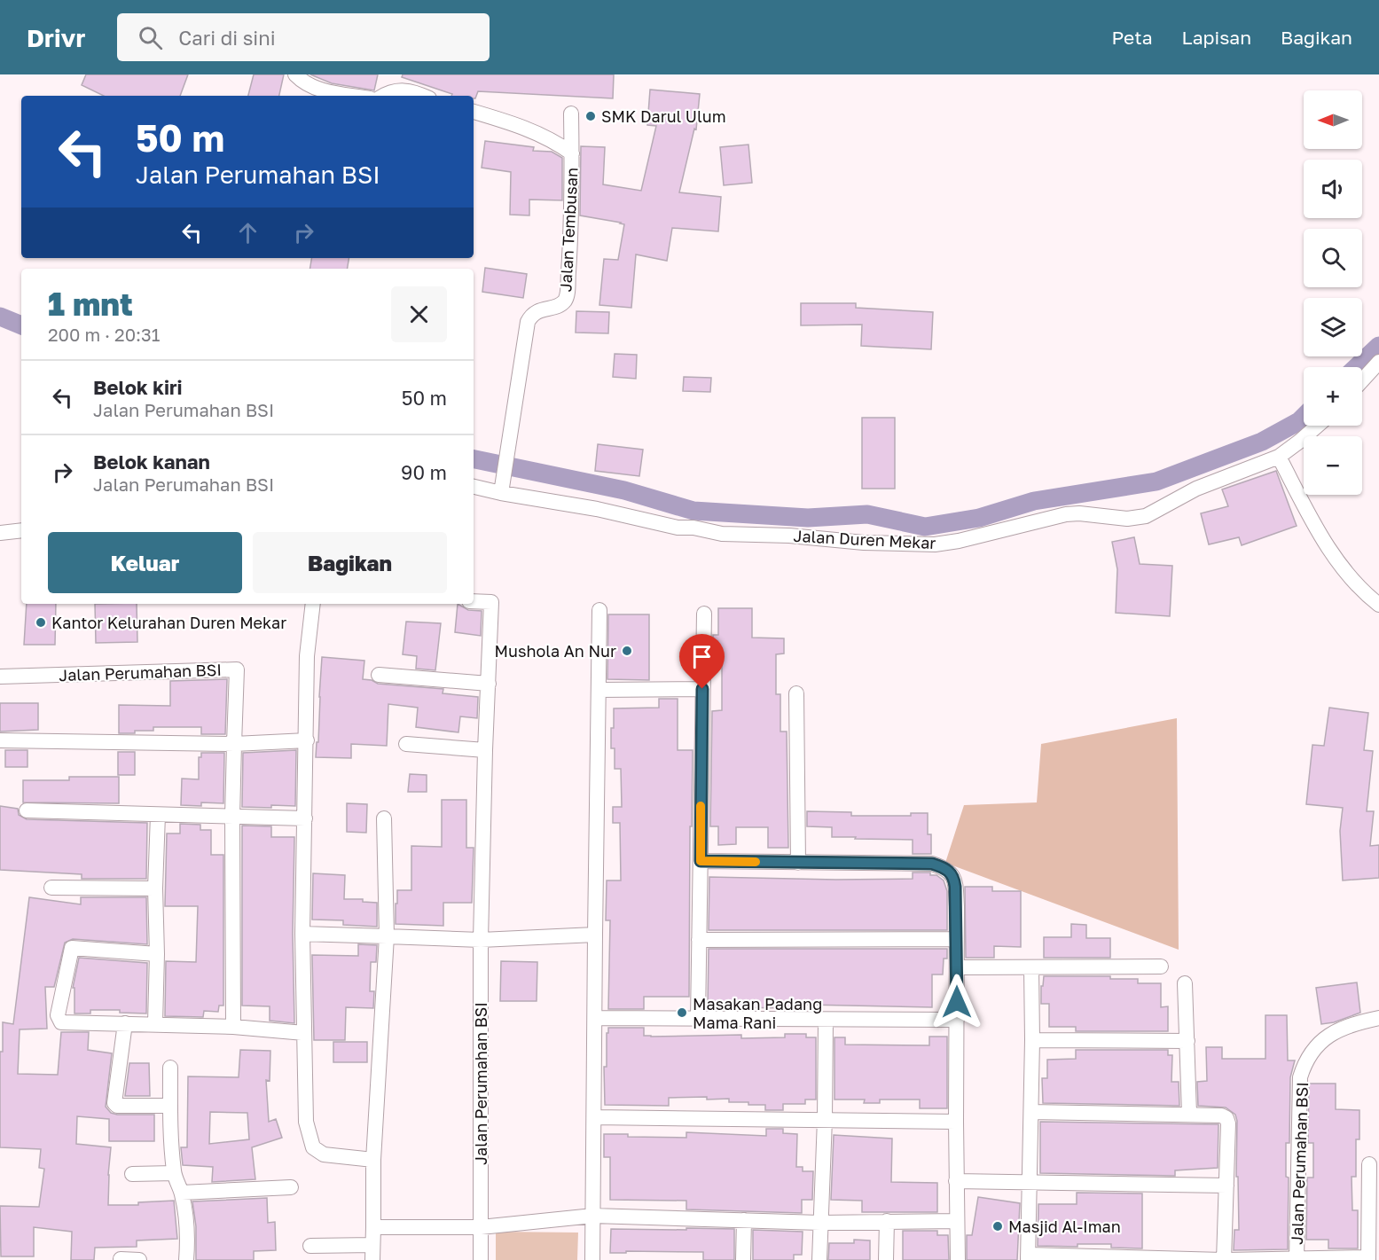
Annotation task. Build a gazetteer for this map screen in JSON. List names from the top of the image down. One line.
{"streets":{"street":["Jalan Tembusan","Jalan Duren Mekar","Jalan Perumahan BSI"]},"crossings":[["Jalan Tembusan","Jalan Duren Mekar"]],"places":["SMK Darul Ulum","Kantor Kelurahan Duren Mekar","Mushola An Nur","Masakan Padang Mama Rani","Masjid Al-Iman"],"north":"left","page":{"header":"Drivr","search":"Cari di sini","nav":["Peta","Lapisan","Bagikan"],"map_buttons":["+","−"],"turn":["50 m","Jalan Perumahan BSI"],"heading":["1 mnt","200 m · 20:31"],"list":[{"name":"Belok kiri","note":"Jalan Perumahan BSI","value":"50 m"},{"name":"Belok kanan","note":"Jalan Perumahan BSI","value":"90 m"}],"buttons":["Keluar","Bagikan"]}}
